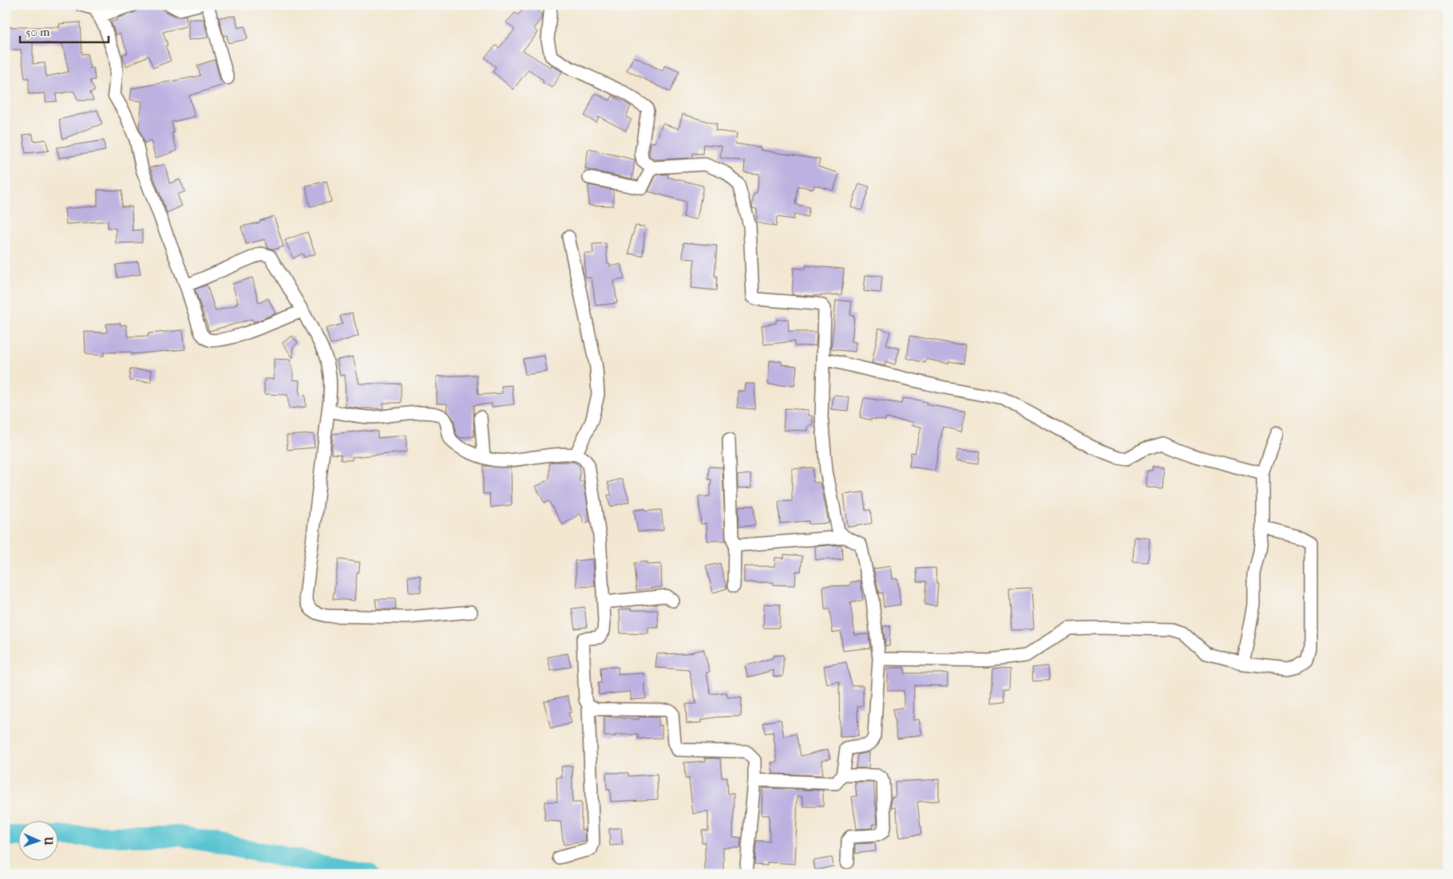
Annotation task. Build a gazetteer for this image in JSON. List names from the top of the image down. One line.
{"scale_bar":"50 m","north":"right"}
